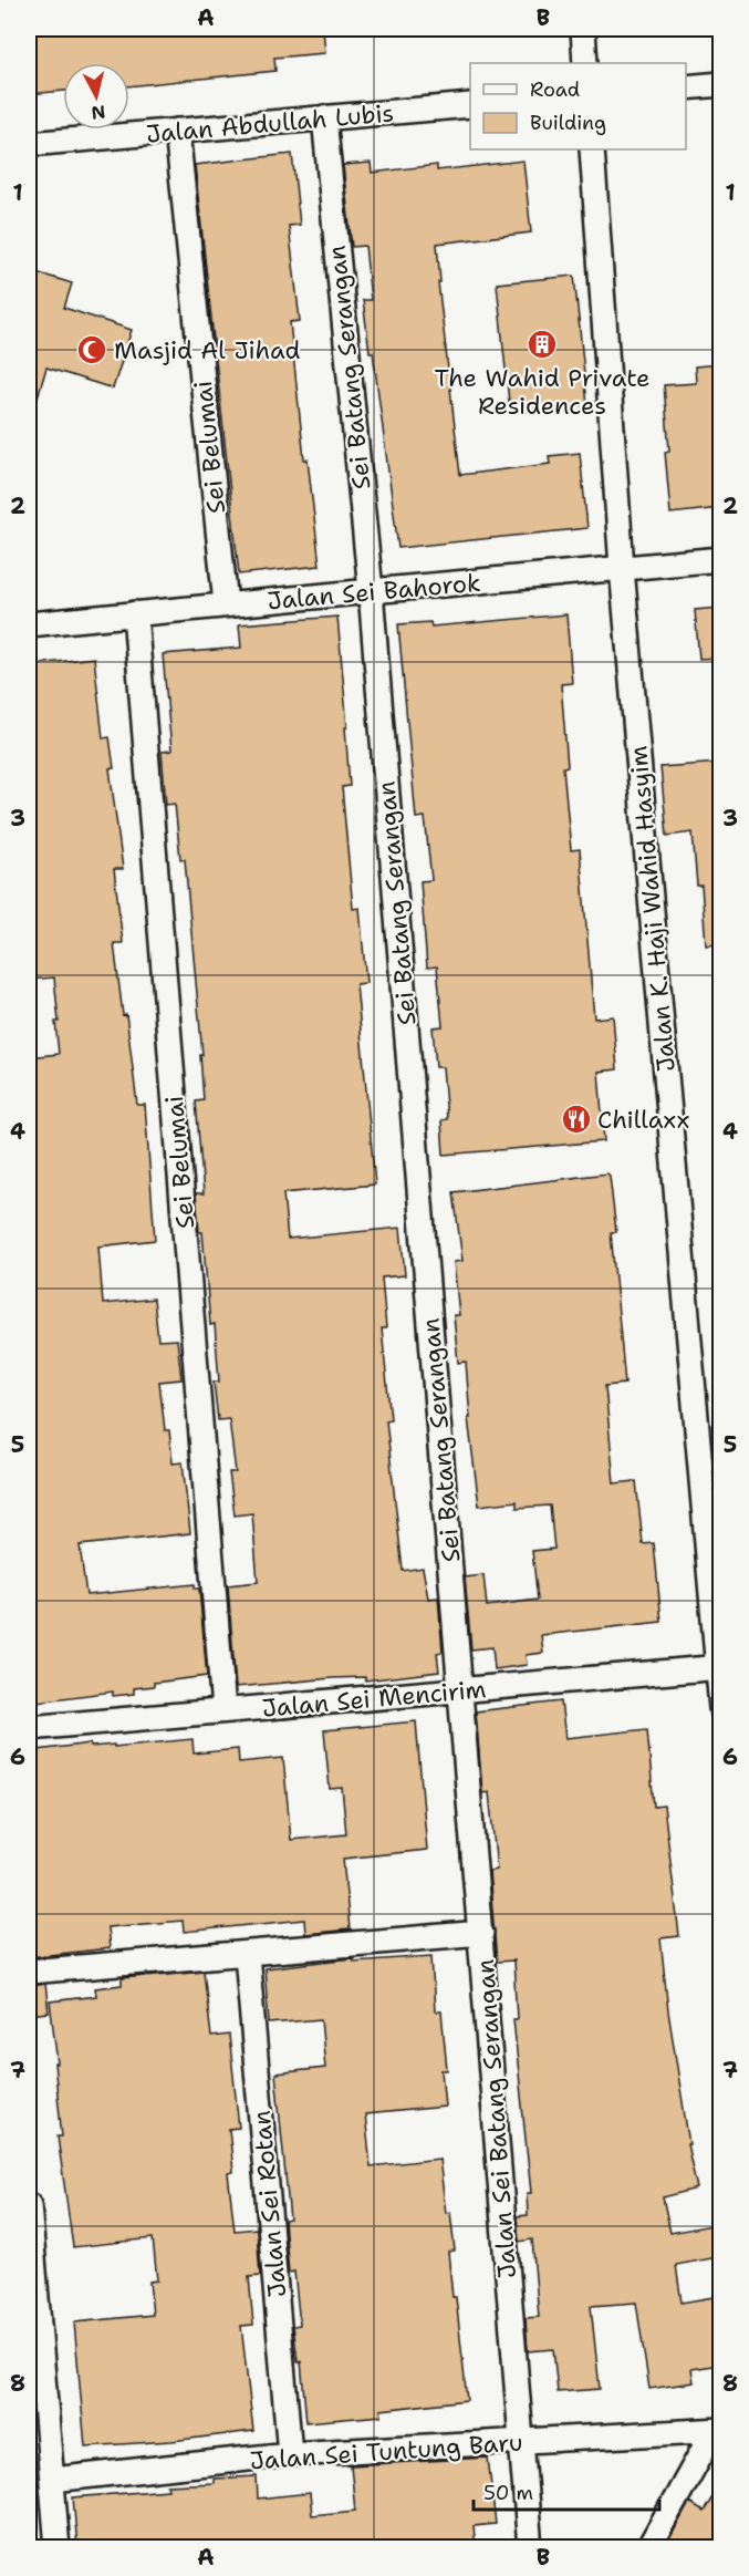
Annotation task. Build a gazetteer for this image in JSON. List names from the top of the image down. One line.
{"streets":{"street":["Jalan Abdullah Lubis","Sei Batang Serangan","Sei Belumai","Jalan Sei Bahorok","Jalan K. Haji Wahid Hasyim","Jalan Sei Mencirim","Jalan Sei Batang Serangan","Jalan Sei Rotan","Jalan Sei Tuntung Baru"]},"crossings":[["Jalan Abdullah Lubis","Sei Batang Serangan"],["Jalan Abdullah Lubis","Sei Belumai"],["Sei Batang Serangan","Jalan Sei Bahorok"],["Sei Batang Serangan","Jalan Sei Mencirim"],["Sei Batang Serangan","Jalan Sei Batang Serangan"],["Sei Belumai","Jalan Sei Bahorok"],["Sei Belumai","Jalan Sei Mencirim"],["Jalan Sei Bahorok","Jalan K. Haji Wahid Hasyim"],["Jalan K. Haji Wahid Hasyim","Jalan Sei Mencirim"],["Jalan Sei Mencirim","Jalan Sei Batang Serangan"],["Jalan Sei Batang Serangan","Jalan Sei Tuntung Baru"],["Jalan Sei Rotan","Jalan Sei Tuntung Baru"]],"places":{"building":["The Wahid Private Residences"],"mosque":["Masjid Al Jihad"],"restaurant":["Chillaxx"]},"legend":["Road","Building"],"scale_bar":"50 m","north":"bottom","grid":{"columns":["A","B"],"rows":["1","2","3","4","5","6","7","8"]}}
